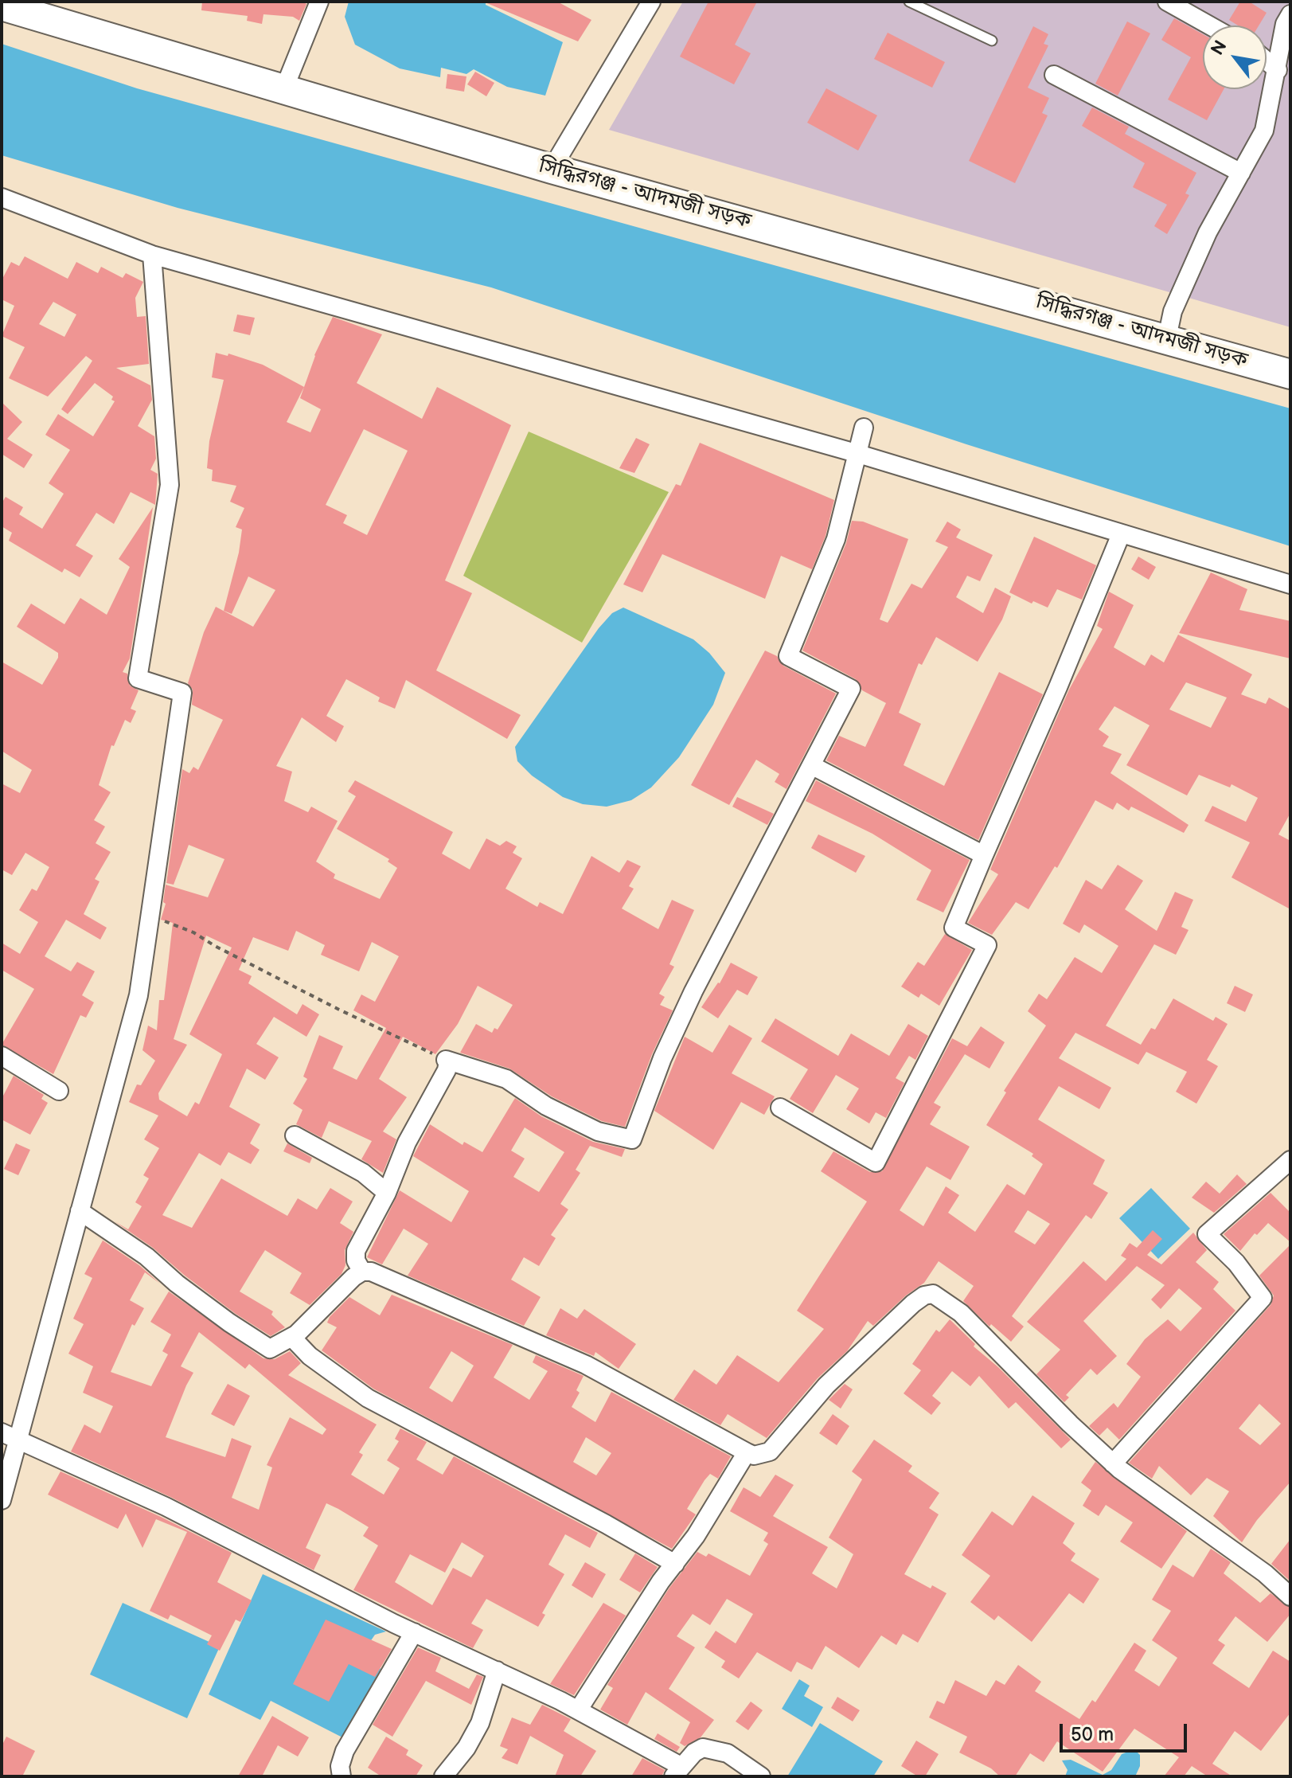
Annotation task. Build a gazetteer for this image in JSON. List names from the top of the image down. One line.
{"streets":{"main road":["সিদ্ধিরগঞ্জ - আদমজী সড়ক"]},"scale_bar":"50 m","north":"top left"}
